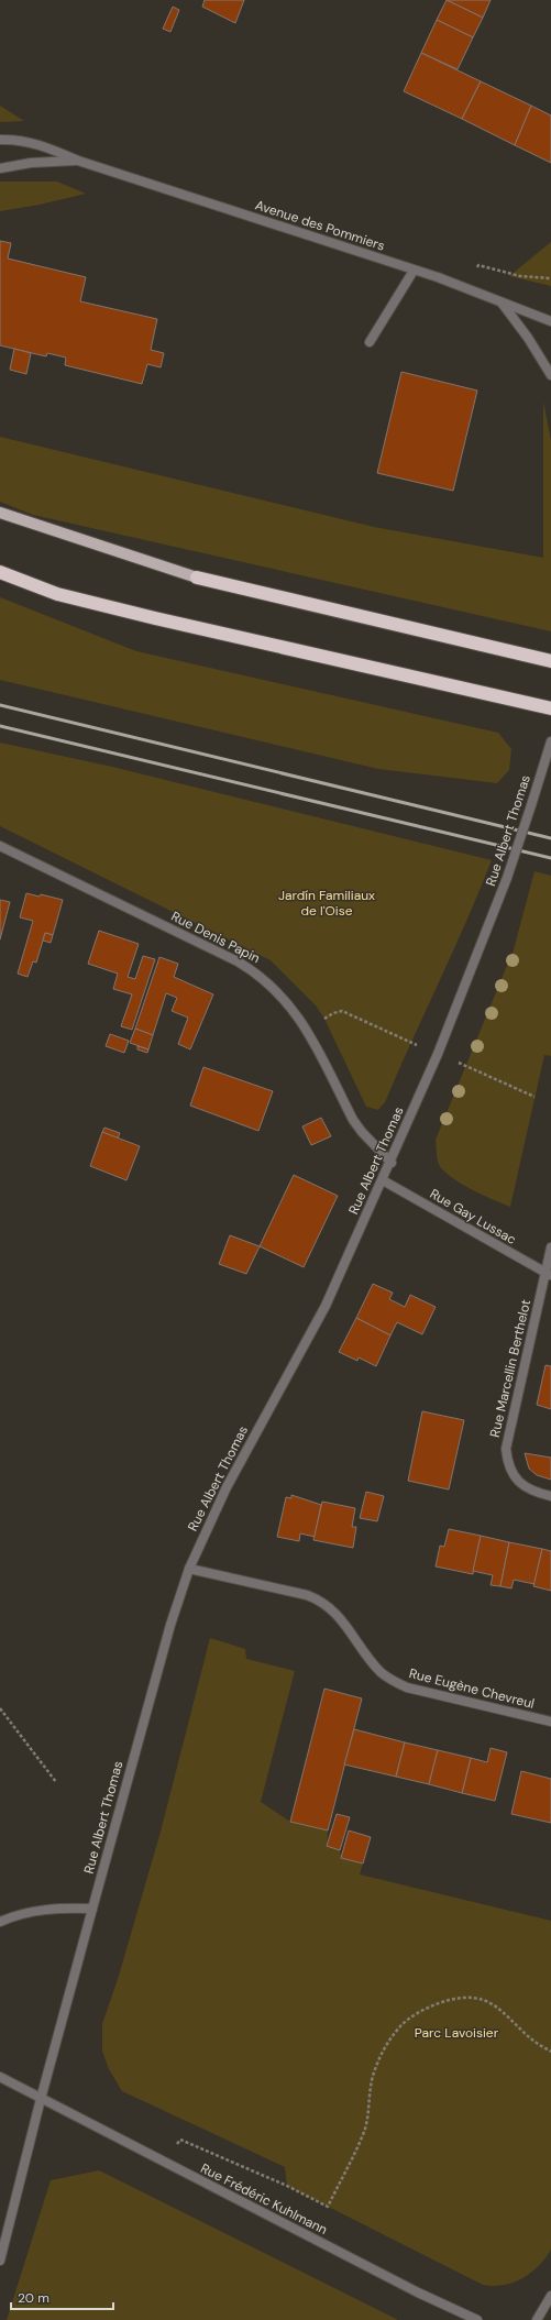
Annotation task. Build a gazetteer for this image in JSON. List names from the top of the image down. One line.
{"streets":{"street":["Avenue des Pommiers","Rue Albert Thomas","Rue Denis Papin","Rue Gay Lussac","Rue Marcellin Berthelot","Rue Eugène Chevreul","Rue Frédéric Kuhlmann"]},"crossings":[["Rue Albert Thomas","Rue Denis Papin"],["Rue Albert Thomas","Rue Gay Lussac"],["Rue Albert Thomas","Rue Eugène Chevreul"],["Rue Albert Thomas","Rue Frédéric Kuhlmann"],["Rue Gay Lussac","Rue Marcellin Berthelot"]],"parks":["Jardín Familiaux de l'Oise","Parc Lavoisier"],"scale_bar":"20 m"}
